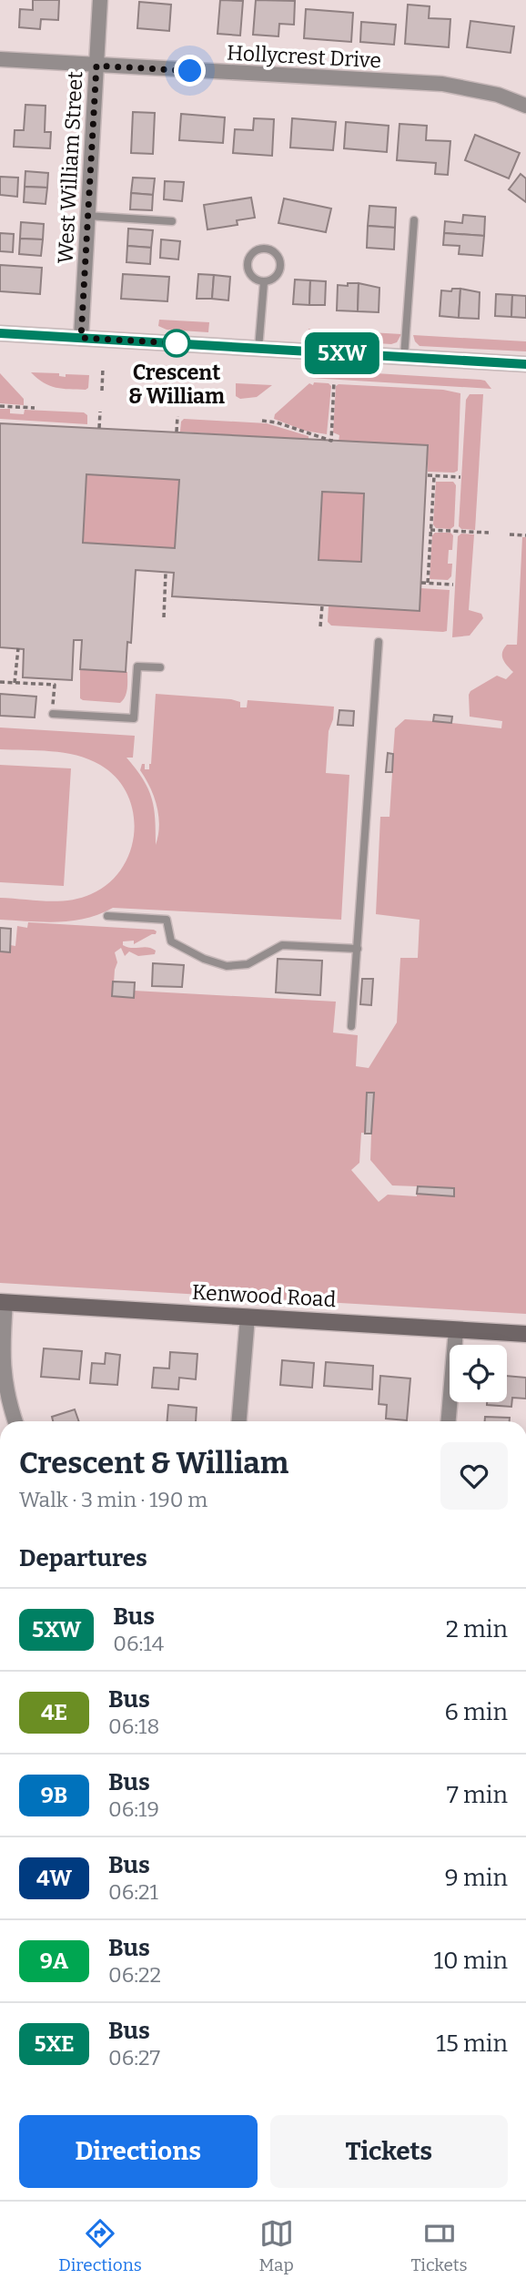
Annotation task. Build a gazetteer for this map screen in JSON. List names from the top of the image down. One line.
{"streets":{"street":["Hollycrest Drive","West William Street","Kenwood Road"]},"crossings":[["Hollycrest Drive","West William Street"]],"places":["Crescent & William"],"lines":["bus line 5XW"],"page":{"on_map":"5XW","heading":[["Crescent & William","Walk · 3 min · 190 m"],"Departures"],"list":[{"mark":"5XW","name":"Bus","note":"06:14","value":"2 min"},{"mark":"4E","name":"Bus","note":"06:18","value":"6 min"},{"mark":"9B","name":"Bus","note":"06:19","value":"7 min"},{"mark":"4W","name":"Bus","note":"06:21","value":"9 min"},{"mark":"9A","name":"Bus","note":"06:22","value":"10 min"},{"mark":"5XE","name":"Bus","note":"06:27","value":"15 min"}],"buttons":["Directions","Tickets"],"tabs":["Directions","Map","Tickets"]}}
